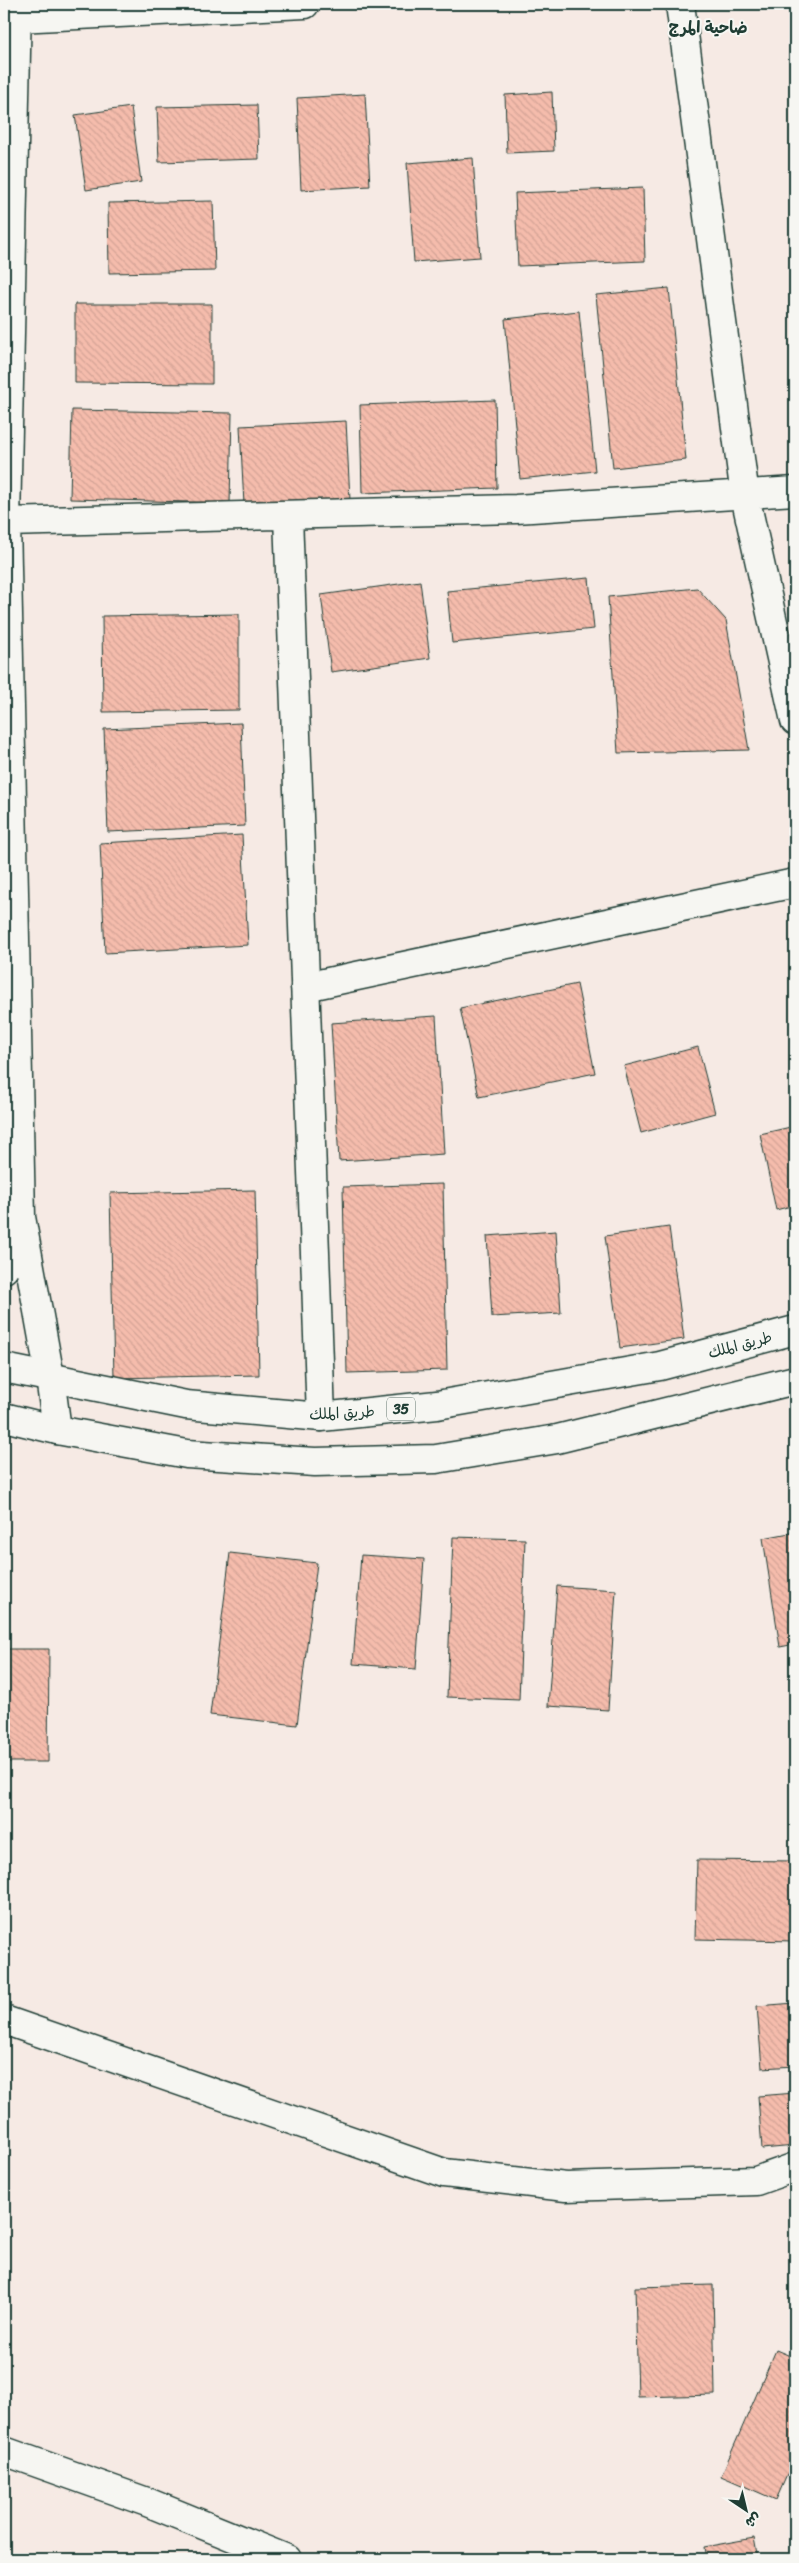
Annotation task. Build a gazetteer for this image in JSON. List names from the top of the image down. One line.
{"streets":{"street":["طريق الملك","35"]},"districts":["ضاحية المرج"],"north":"bottom right"}
